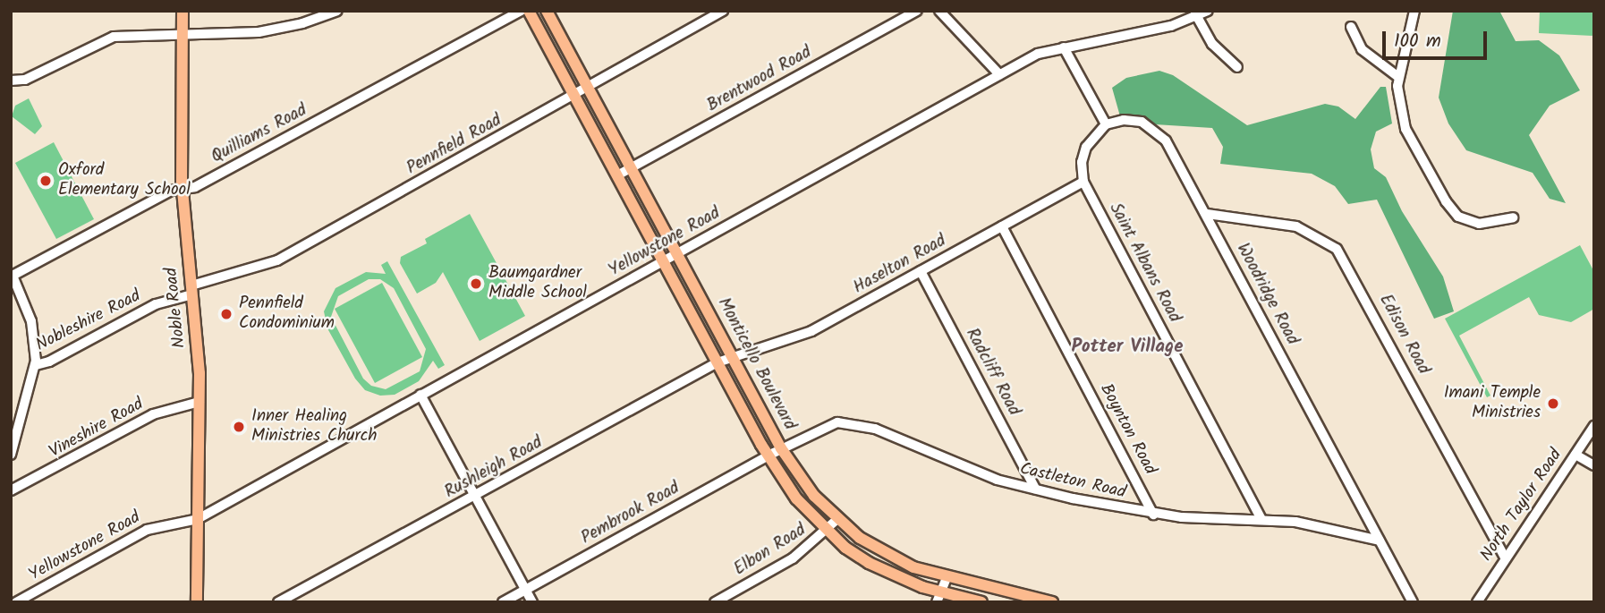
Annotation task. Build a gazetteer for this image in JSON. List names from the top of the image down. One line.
{"streets":{"main road":["Noble Road","Monticello Boulevard"],"street":["Brentwood Road","Quilliams Road","Pennfield Road","Yellowstone Road","Saint Albans Road","Haselton Road","Woodridge Road","Nobleshire Road","Edison Road","Radcliff Road","Vineshire Road","Boynton Road","Rushleigh Road","Castleton Road","North Taylor Road","Pembrook Road","Elbon Road"]},"crossings":[["Brentwood Road","Monticello Boulevard"],["Quilliams Road","Noble Road"],["Pennfield Road","Noble Road"],["Pennfield Road","Nobleshire Road"],["Pennfield Road","Monticello Boulevard"],["Yellowstone Road","Noble Road"],["Yellowstone Road","Monticello Boulevard"],["Saint Albans Road","Haselton Road"],["Saint Albans Road","Castleton Road"],["Haselton Road","Monticello Boulevard"],["Haselton Road","Radcliff Road"],["Haselton Road","Boynton Road"],["Haselton Road","Rushleigh Road"],["Woodridge Road","Edison Road"],["Woodridge Road","Castleton Road"],["Noble Road","Nobleshire Road"],["Noble Road","Vineshire Road"],["Edison Road","North Taylor Road"],["Monticello Boulevard","Rushleigh Road"],["Monticello Boulevard","Castleton Road"],["Monticello Boulevard","Pembrook Road"],["Monticello Boulevard","Elbon Road"],["Radcliff Road","Castleton Road"],["Boynton Road","Castleton Road"],["Castleton Road","Pembrook Road"]],"districts":["Potter Village"],"places":["Oxford Elementary School","Baumgardner Middle School","Pennfield Condominium","Imani Temple Ministries","Inner Healing Ministries Church"],"scale_bar":"100 m"}
